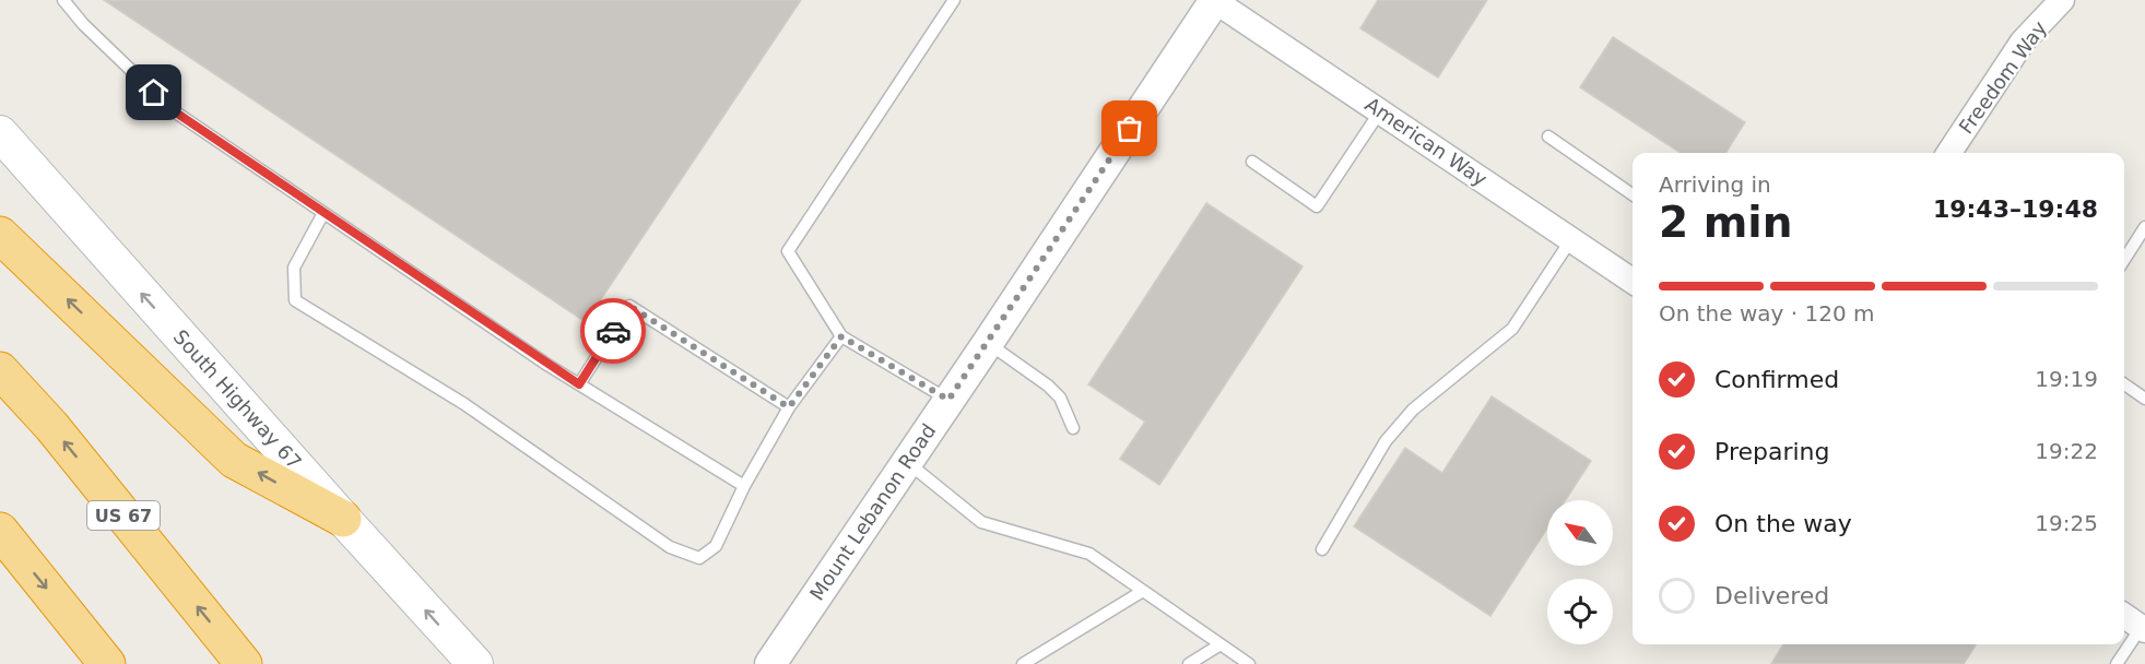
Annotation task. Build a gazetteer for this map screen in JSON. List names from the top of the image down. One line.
{"streets":{"highway":["US 67"],"main road":["South Highway 67"],"street":["Freedom Way","American Way","Mount Lebanon Road"]},"crossings":[["American Way","Mount Lebanon Road"]],"one_way":["South Highway 67"],"north":"top left","page":{"heading":["2 min","Arriving in","19:43–19:48"],"bar":"On the way · 120 m","list":[["Confirmed","19:19"],["Preparing","19:22"],["On the way","19:25"],"Delivered"]}}
